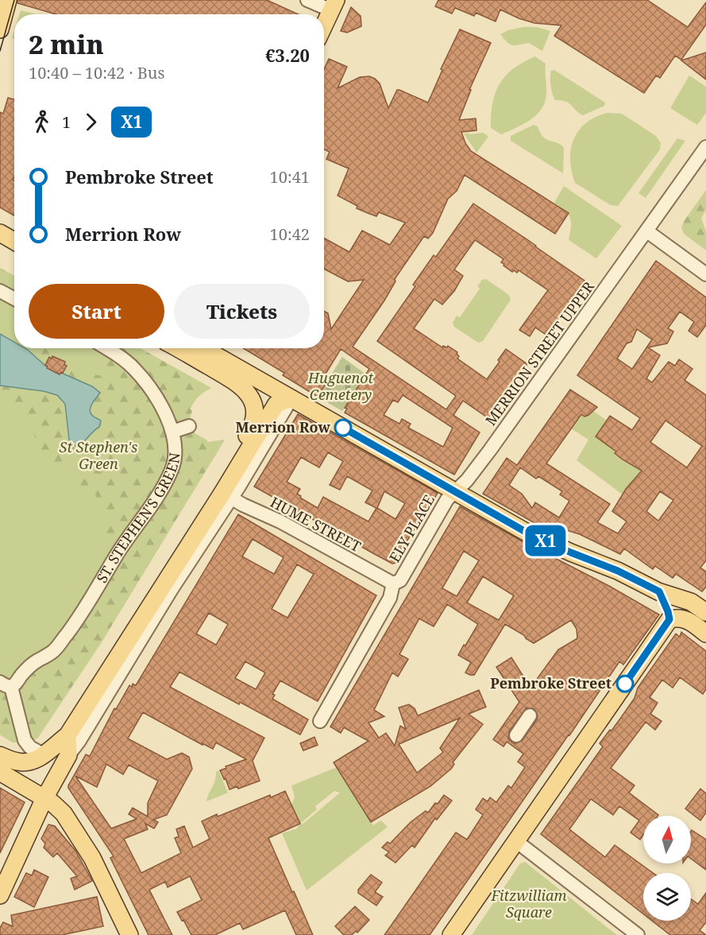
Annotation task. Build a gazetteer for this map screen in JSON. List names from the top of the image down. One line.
{"streets":{"street":["MERRION STREET UPPER","ST. STEPHEN'S GREEN","HUME STREET","ELY PLACE"]},"crossings":[["MERRION STREET UPPER","ELY PLACE"],["HUME STREET","ELY PLACE"]],"parks":["Huguenot Cemetery","St Stephen's Green","Fitzwilliam Square"],"places":["Merrion Row","Pembroke Street"],"lines":["bus line X1"],"north":"top","page":{"on_map":"X1","heading":["2 min","10:40 – 10:42 · Bus","€3.20"],"legs":["1","X1"],"list":[{"name":"Pembroke Street","value":"10:41"},{"name":"Merrion Row","value":"10:42"}],"buttons":["Start","Tickets"]}}
